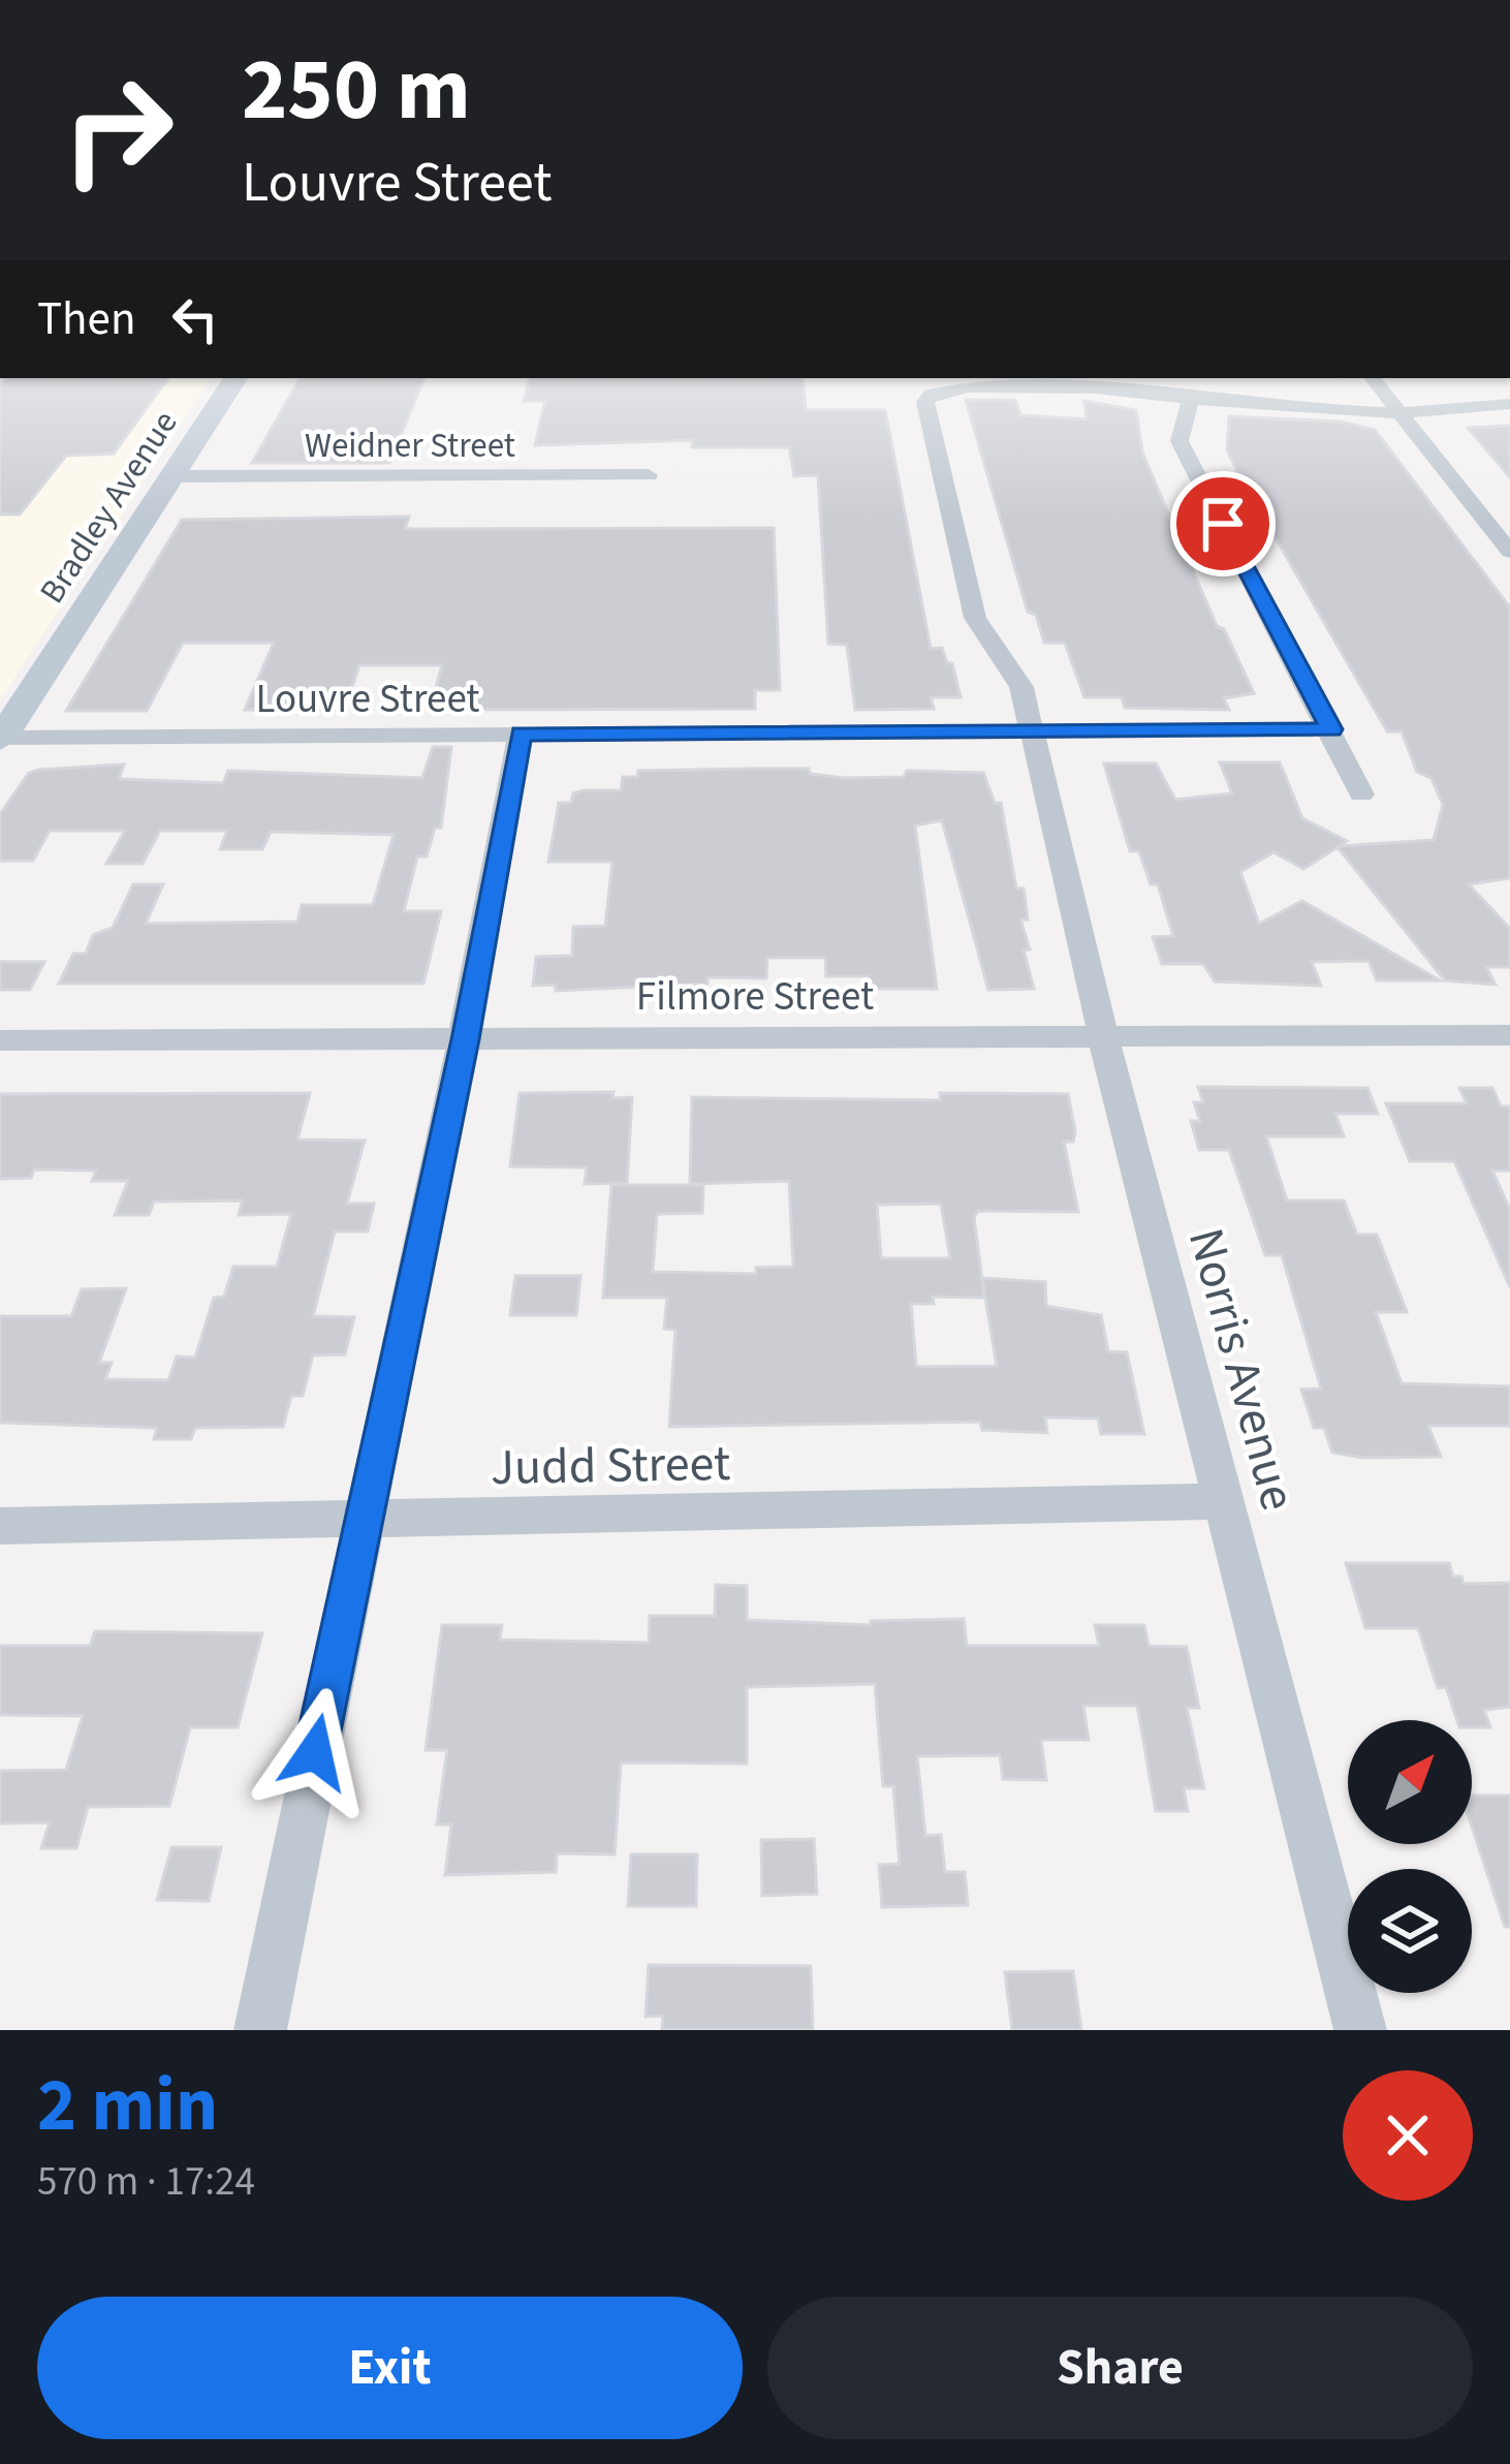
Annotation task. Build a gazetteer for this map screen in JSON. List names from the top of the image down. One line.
{"streets":{"street":["Weidner Street","Bradley Avenue","Louvre Street","Filmore Street","Norris Avenue","Judd Street"]},"crossings":[["Weidner Street","Bradley Avenue"],["Bradley Avenue","Louvre Street"],["Louvre Street","Norris Avenue"],["Filmore Street","Norris Avenue"],["Norris Avenue","Judd Street"]],"north":"top right","page":{"turn":["250 m","Louvre Street"],"then":"Then","heading":["2 min","570 m · 17:24"],"buttons":["Exit","Share"]}}
